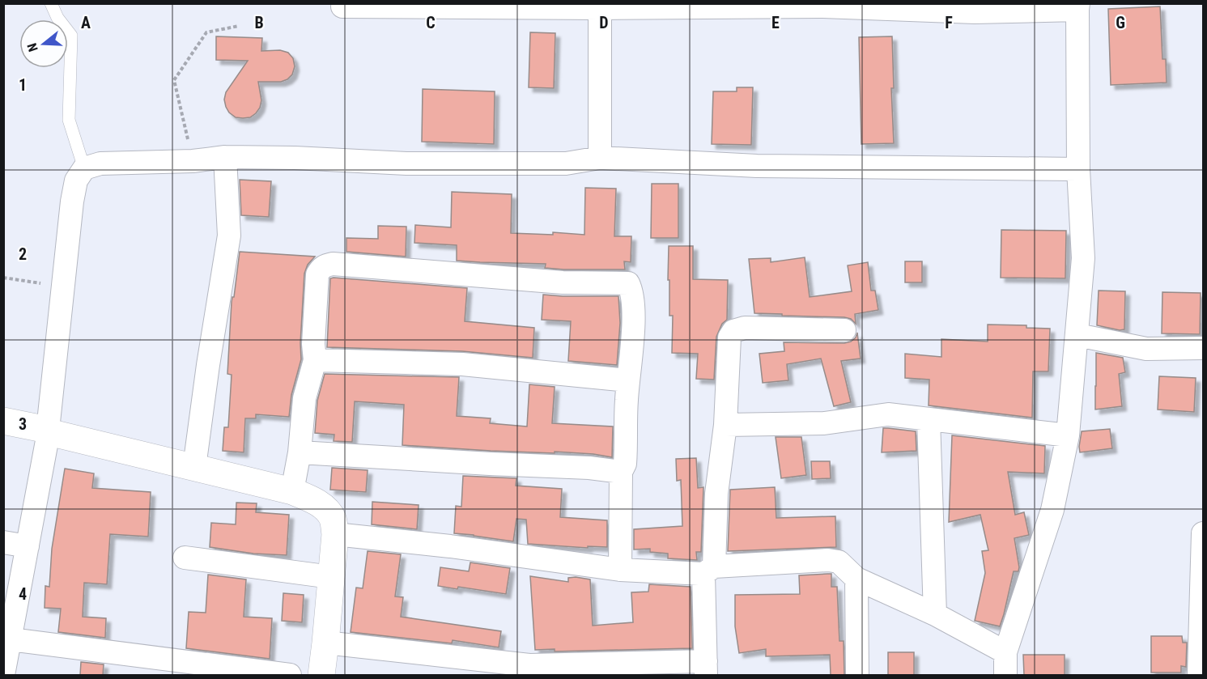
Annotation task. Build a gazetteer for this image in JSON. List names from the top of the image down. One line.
{"north":"left","grid":{"columns":["A","B","C","D","E","F","G"],"rows":["1","2","3","4"]}}
